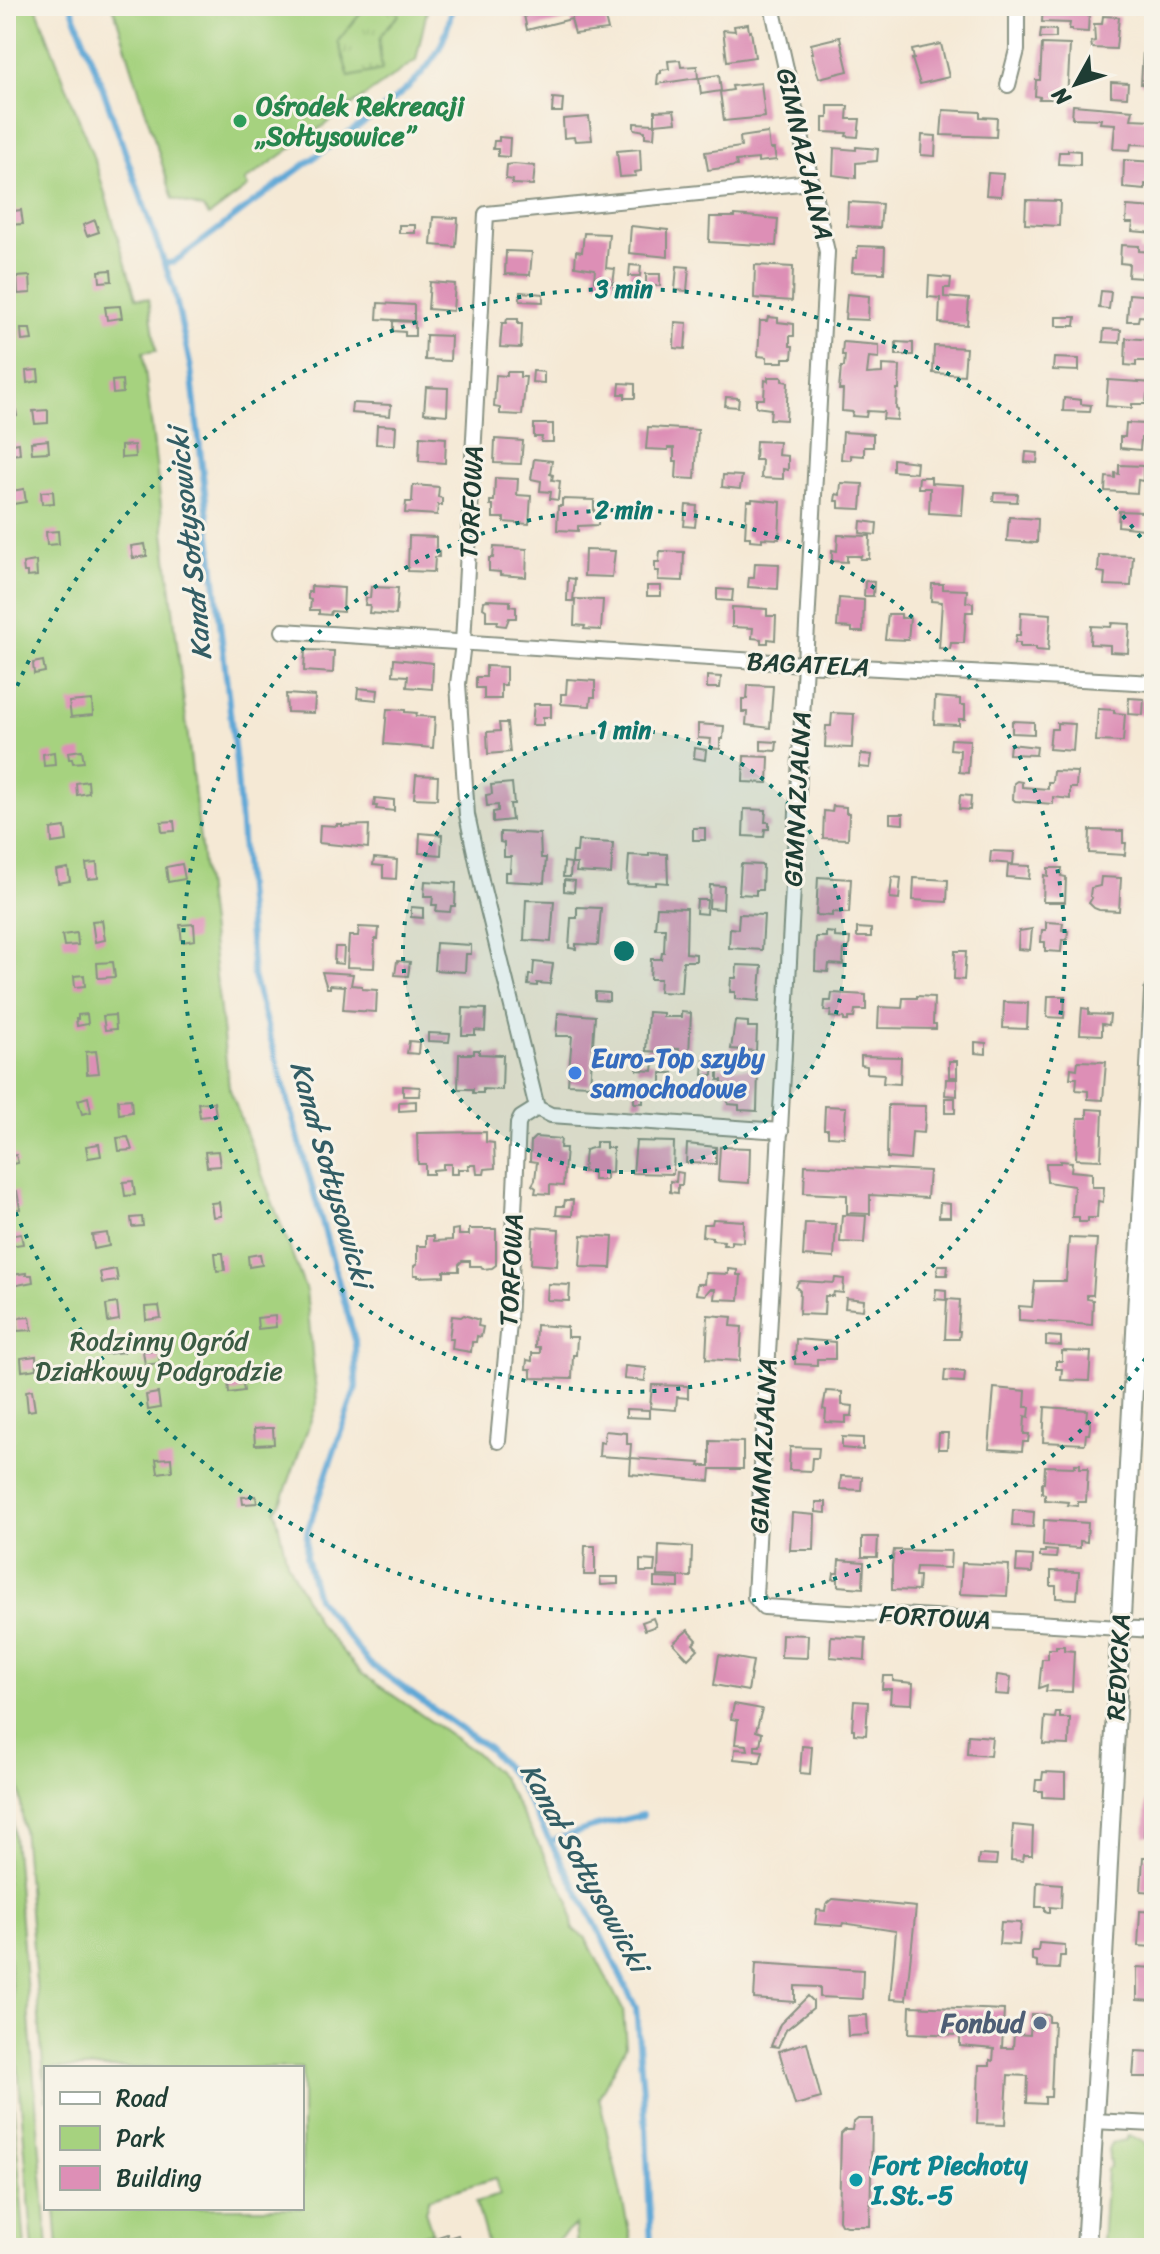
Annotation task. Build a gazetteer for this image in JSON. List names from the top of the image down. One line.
{"streets":{"street":["GIMNAZJALNA","TORFOWA","BAGATELA","FORTOWA","REDYCKA"]},"crossings":[["GIMNAZJALNA","TORFOWA"],["GIMNAZJALNA","BAGATELA"],["GIMNAZJALNA","FORTOWA"],["TORFOWA","BAGATELA"],["FORTOWA","REDYCKA"]],"water":["Kanał Sołtysowicki"],"parks":["Rodzinny Ogród Działkowy Podgrodzie"],"places":["Ośrodek Rekreacji „Sołtysowice”","Euro-Top szyby samochodowe","Fonbud","Fort Piechoty I.St.-5"],"legend":["Road","Park","Building"],"north":"bottom left","rings":["3 min","2 min","1 min"]}
